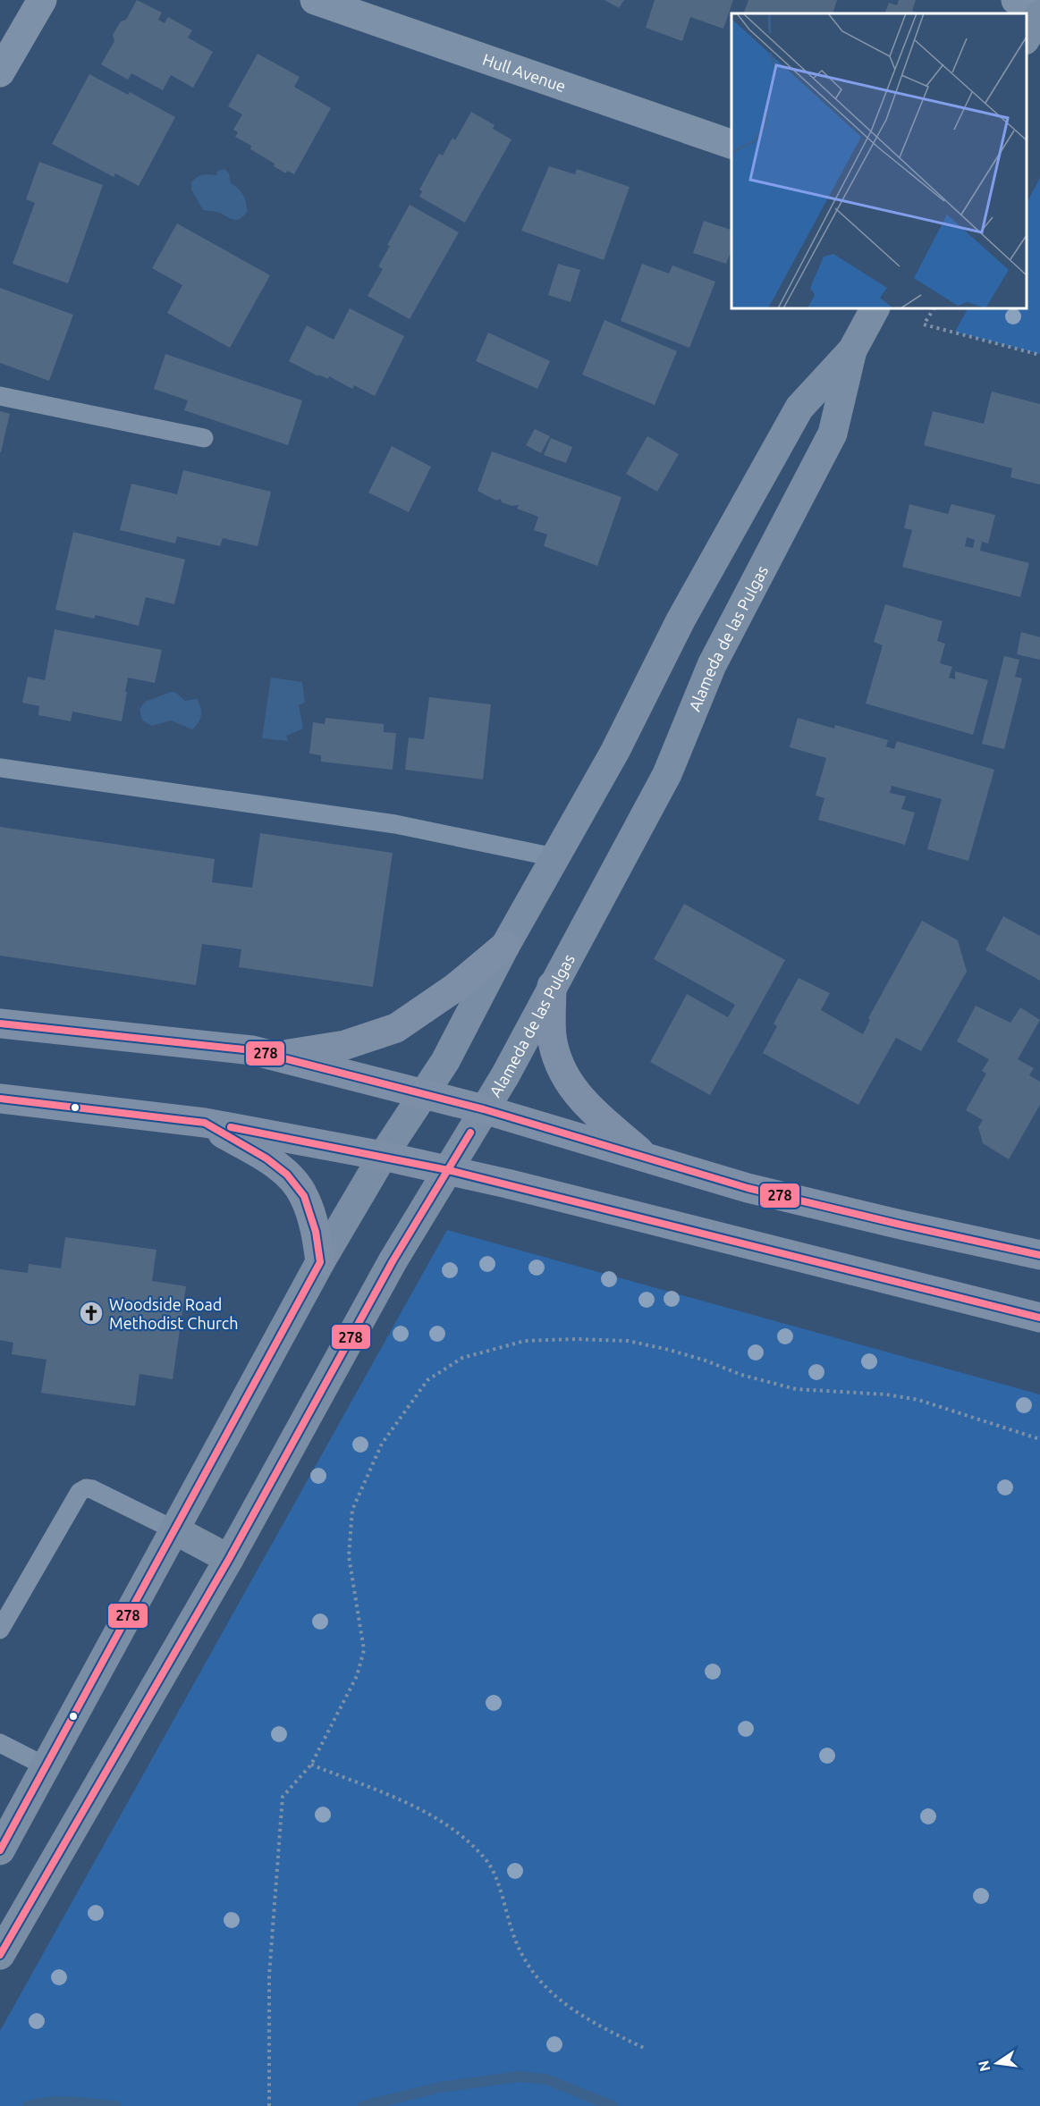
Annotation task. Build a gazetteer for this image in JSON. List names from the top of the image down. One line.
{"streets":{"main road":["Alameda de las Pulgas"],"street":["Hull Avenue"]},"places":{"church":["Woodside Road Methodist Church"]},"lines":["transit line 278"],"north":"left"}
